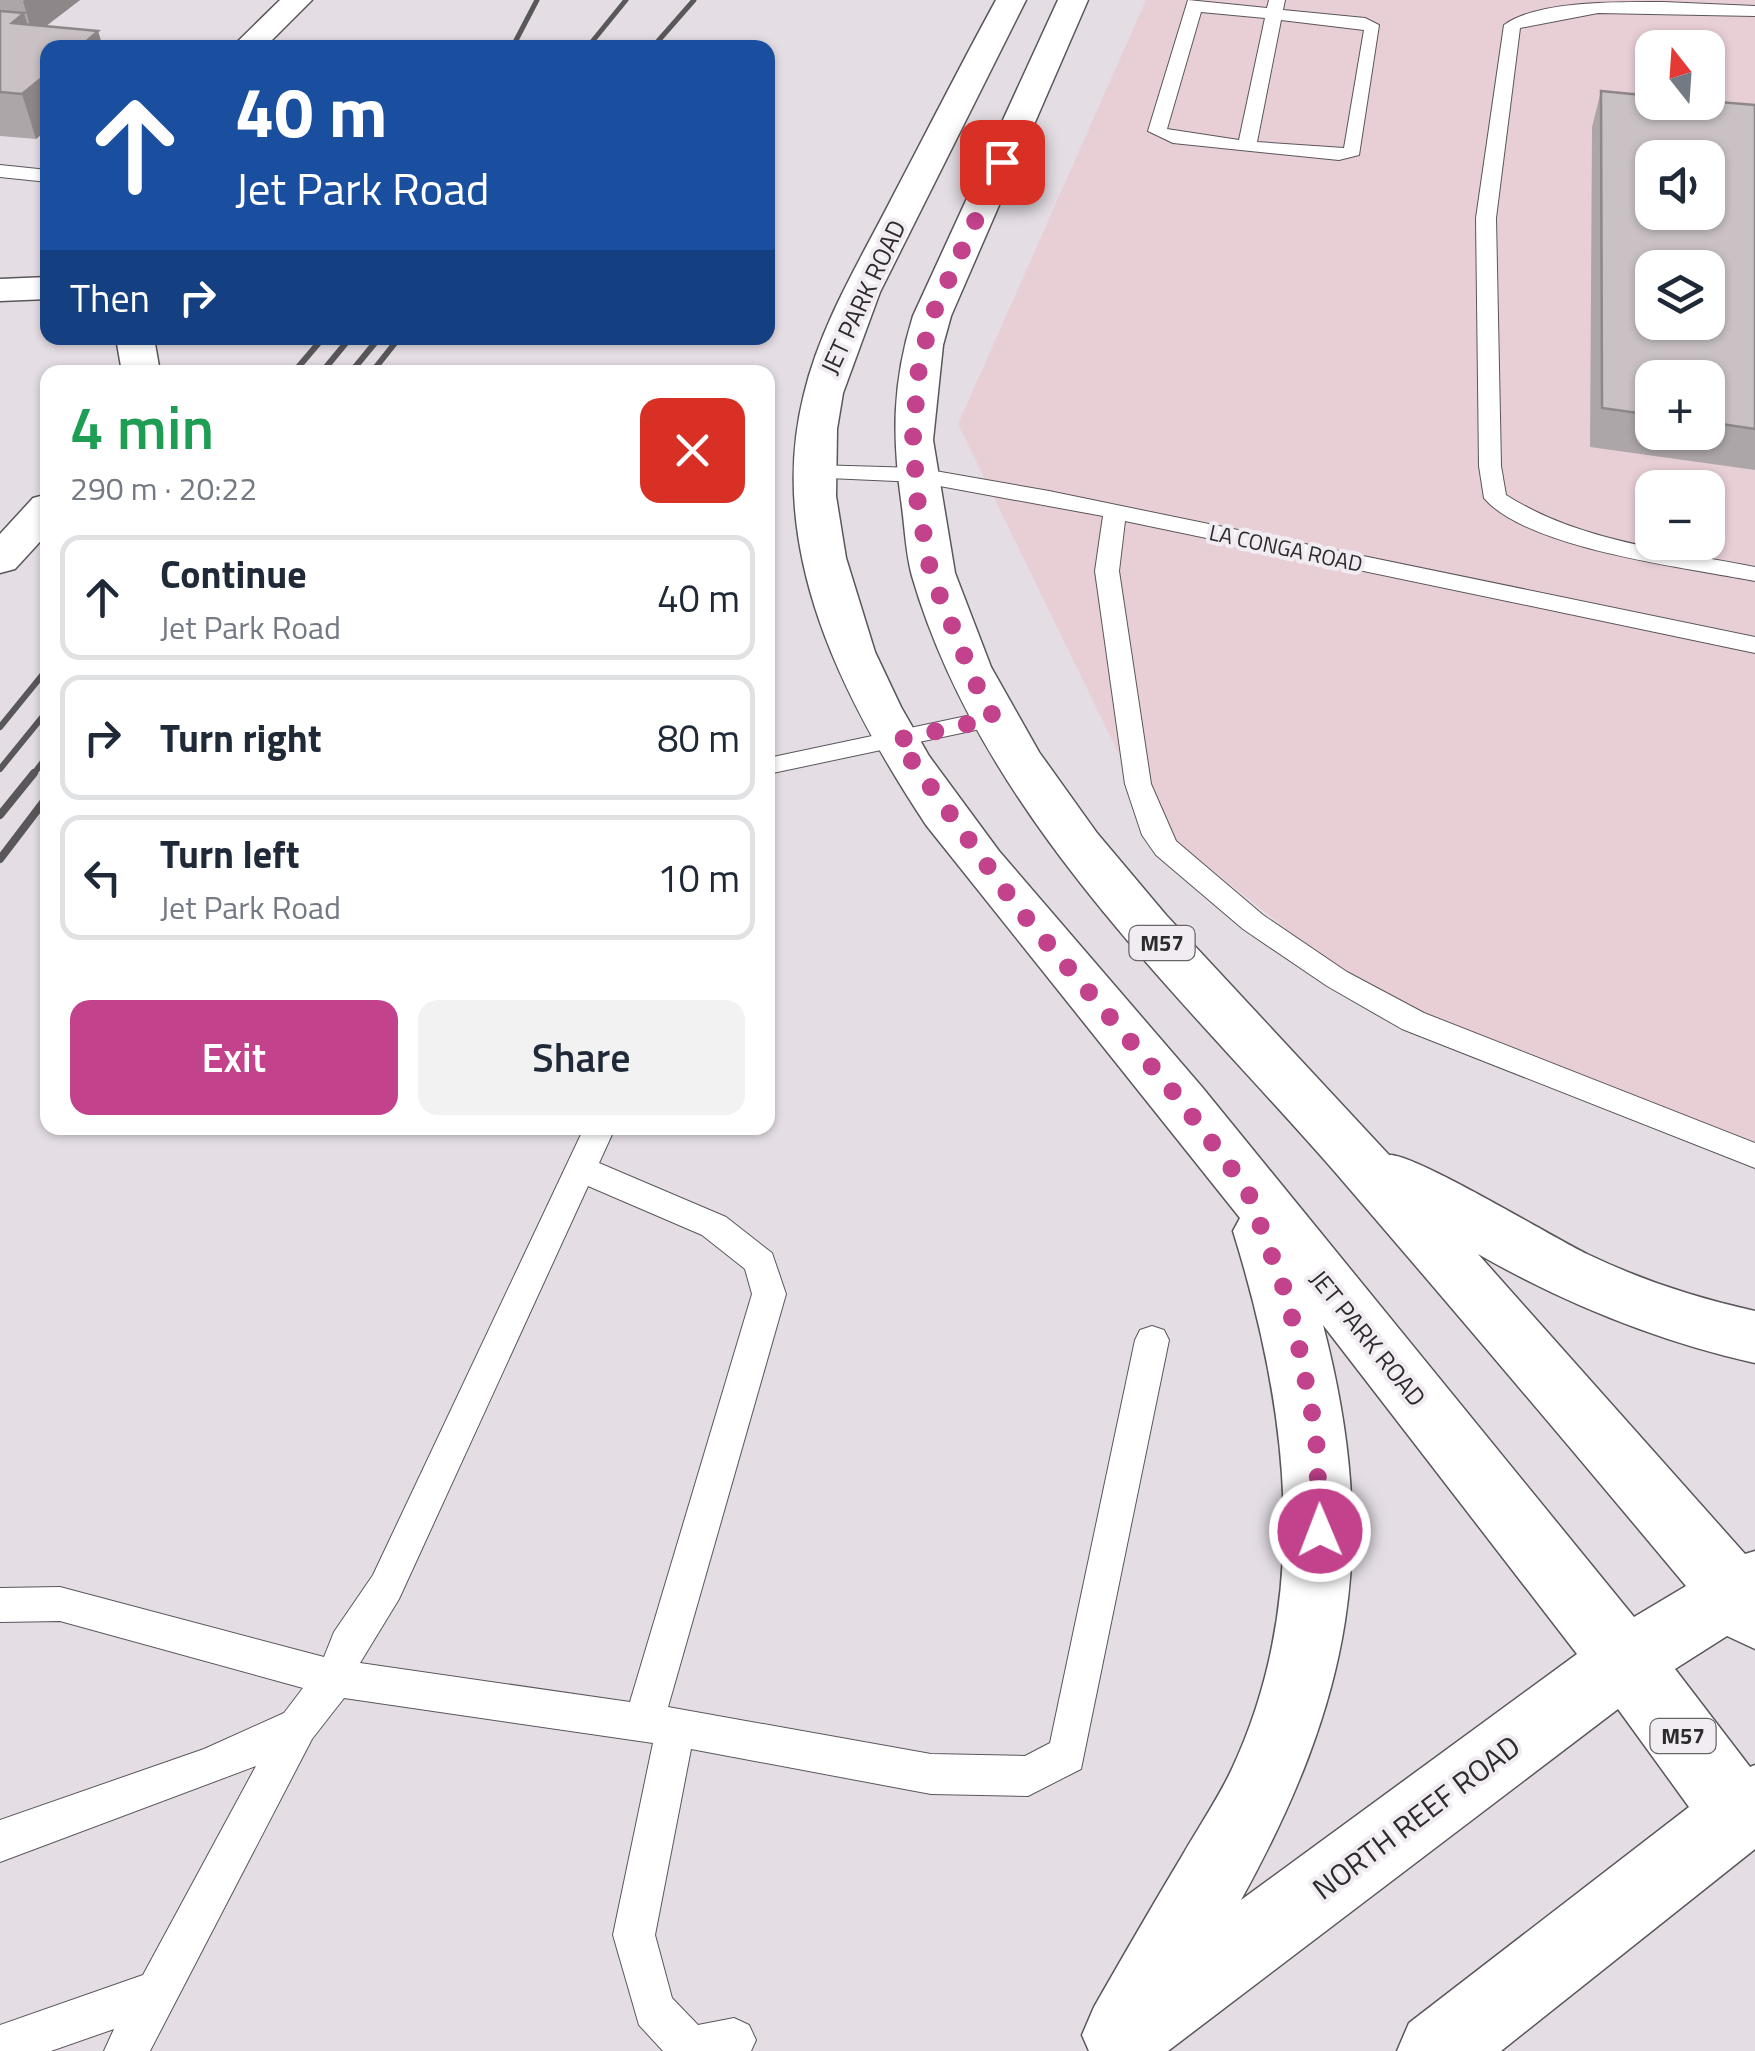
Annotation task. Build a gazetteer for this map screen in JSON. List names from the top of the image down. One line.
{"streets":{"main road":["JET PARK ROAD","M57","NORTH REEF ROAD"],"lane":["LA CONGA ROAD"]},"crossings":[["JET PARK ROAD","LA CONGA ROAD"],["JET PARK ROAD","NORTH REEF ROAD"],["LA CONGA ROAD","M57"],["M57","NORTH REEF ROAD"]],"north":"top","page":{"map_buttons":["+","−"],"turn":["40 m","Jet Park Road"],"then":"Then","heading":["4 min","290 m · 20:22"],"list":[{"name":"Continue","note":"Jet Park Road","value":"40 m"},{"name":"Turn right","value":"80 m"},{"name":"Turn left","note":"Jet Park Road","value":"10 m"}],"buttons":["Exit","Share"]}}
